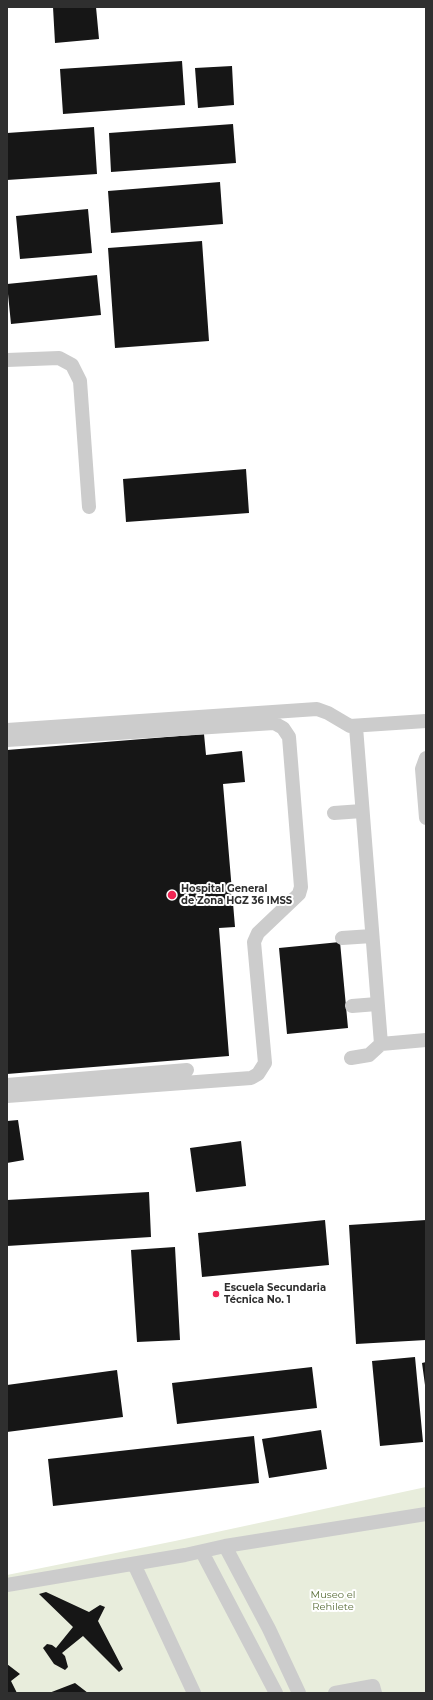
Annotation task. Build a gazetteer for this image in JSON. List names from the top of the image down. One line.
{"parks":["Museo el Rehilete"],"places":["Hospital General de Zona HGZ 36 IMSS","Escuela Secundaria Técnica No. 1"]}
